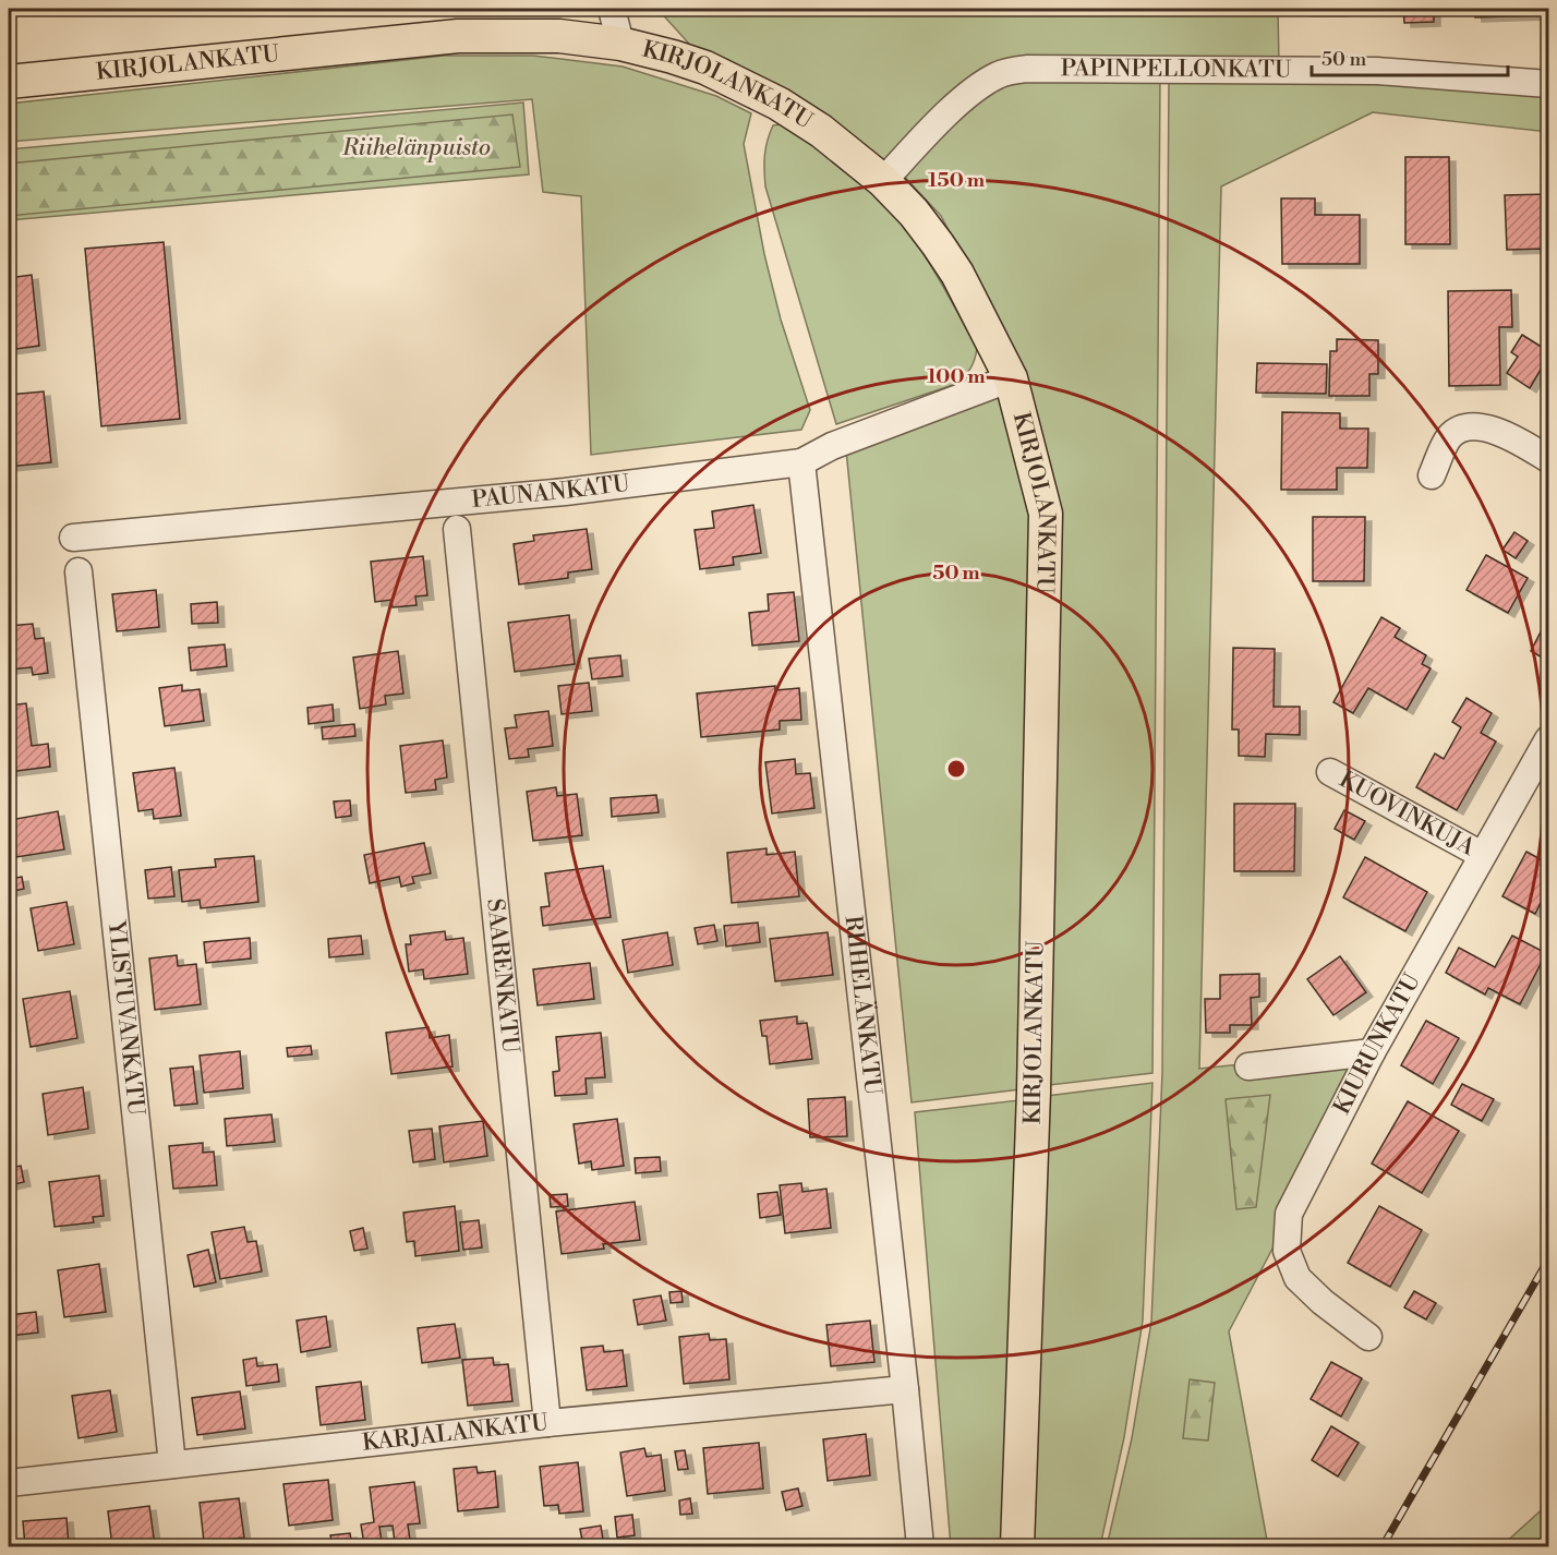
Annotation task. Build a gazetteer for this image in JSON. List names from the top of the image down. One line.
{"streets":{"main road":["KIRJOLANKATU"],"street":["PAPINPELLONKATU","PAUNANKATU","KUOVINKUJA","SAARENKATU","RIIHELÄNKATU","YLISTUVANKATU","KIURUNKATU","KARJALANKATU"]},"crossings":[["KIRJOLANKATU","PAPINPELLONKATU"],["KIRJOLANKATU","PAUNANKATU"],["PAUNANKATU","RIIHELÄNKATU"],["KUOVINKUJA","KIURUNKATU"],["SAARENKATU","KARJALANKATU"],["RIIHELÄNKATU","KARJALANKATU"],["YLISTUVANKATU","KARJALANKATU"]],"parks":["Riihelänpuisto"],"scale_bar":"50 m","rings":["150 m","100 m","50 m"]}
